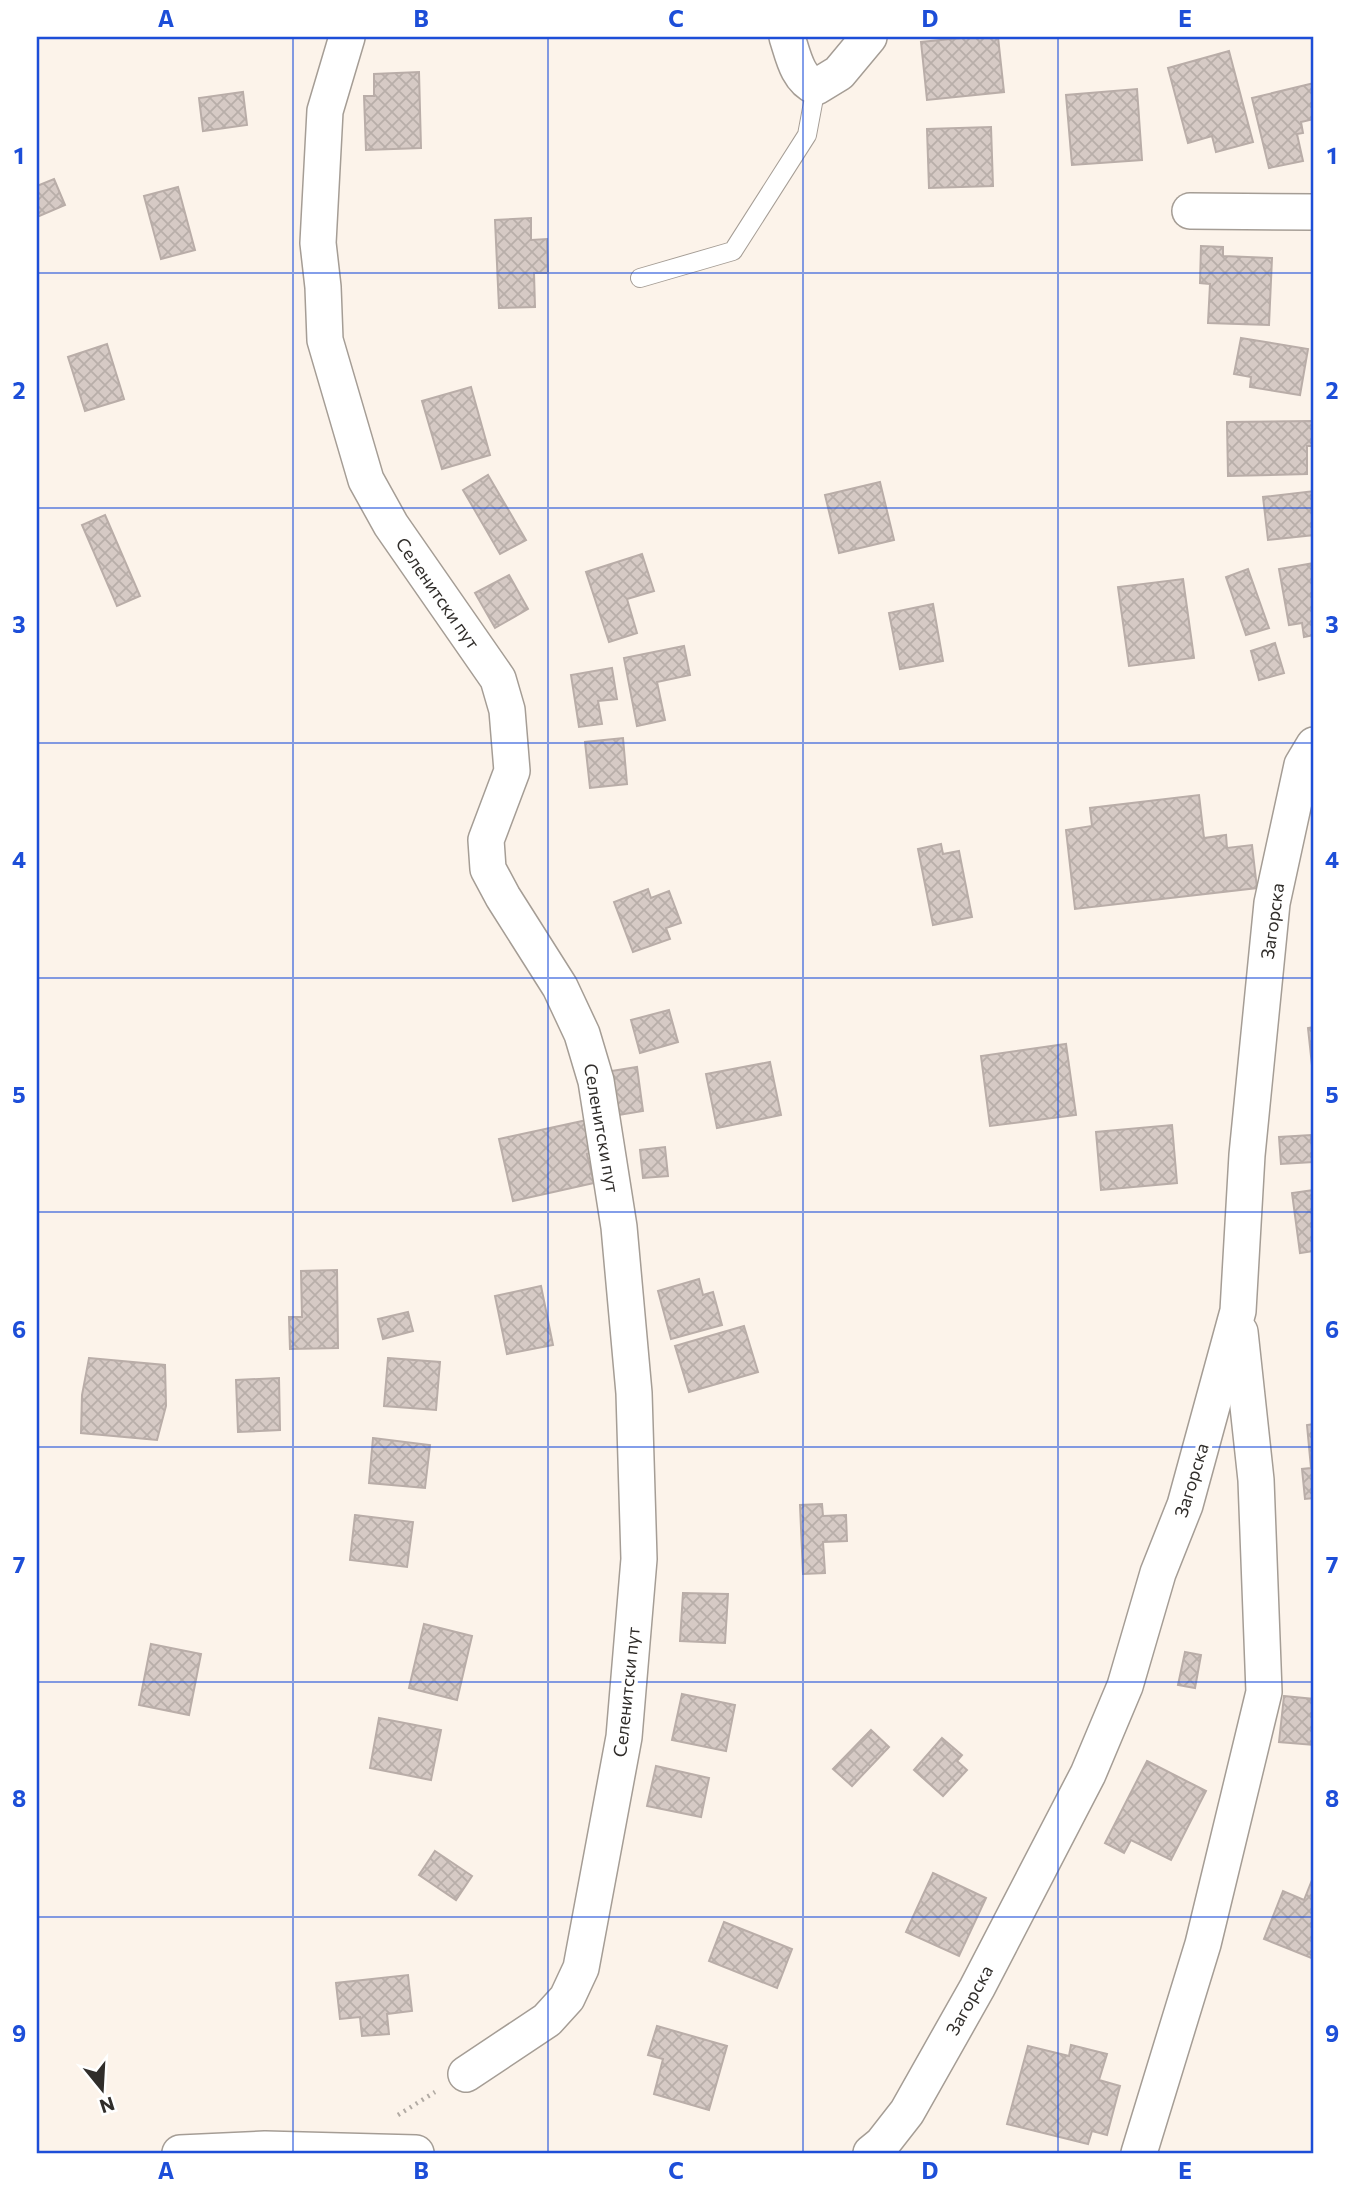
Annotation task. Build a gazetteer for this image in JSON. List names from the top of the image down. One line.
{"streets":{"street":["Селенитски пут","Загорска"]},"north":"bottom","grid":{"columns":["A","B","C","D","E"],"rows":["1","2","3","4","5","6","7","8","9"]}}
